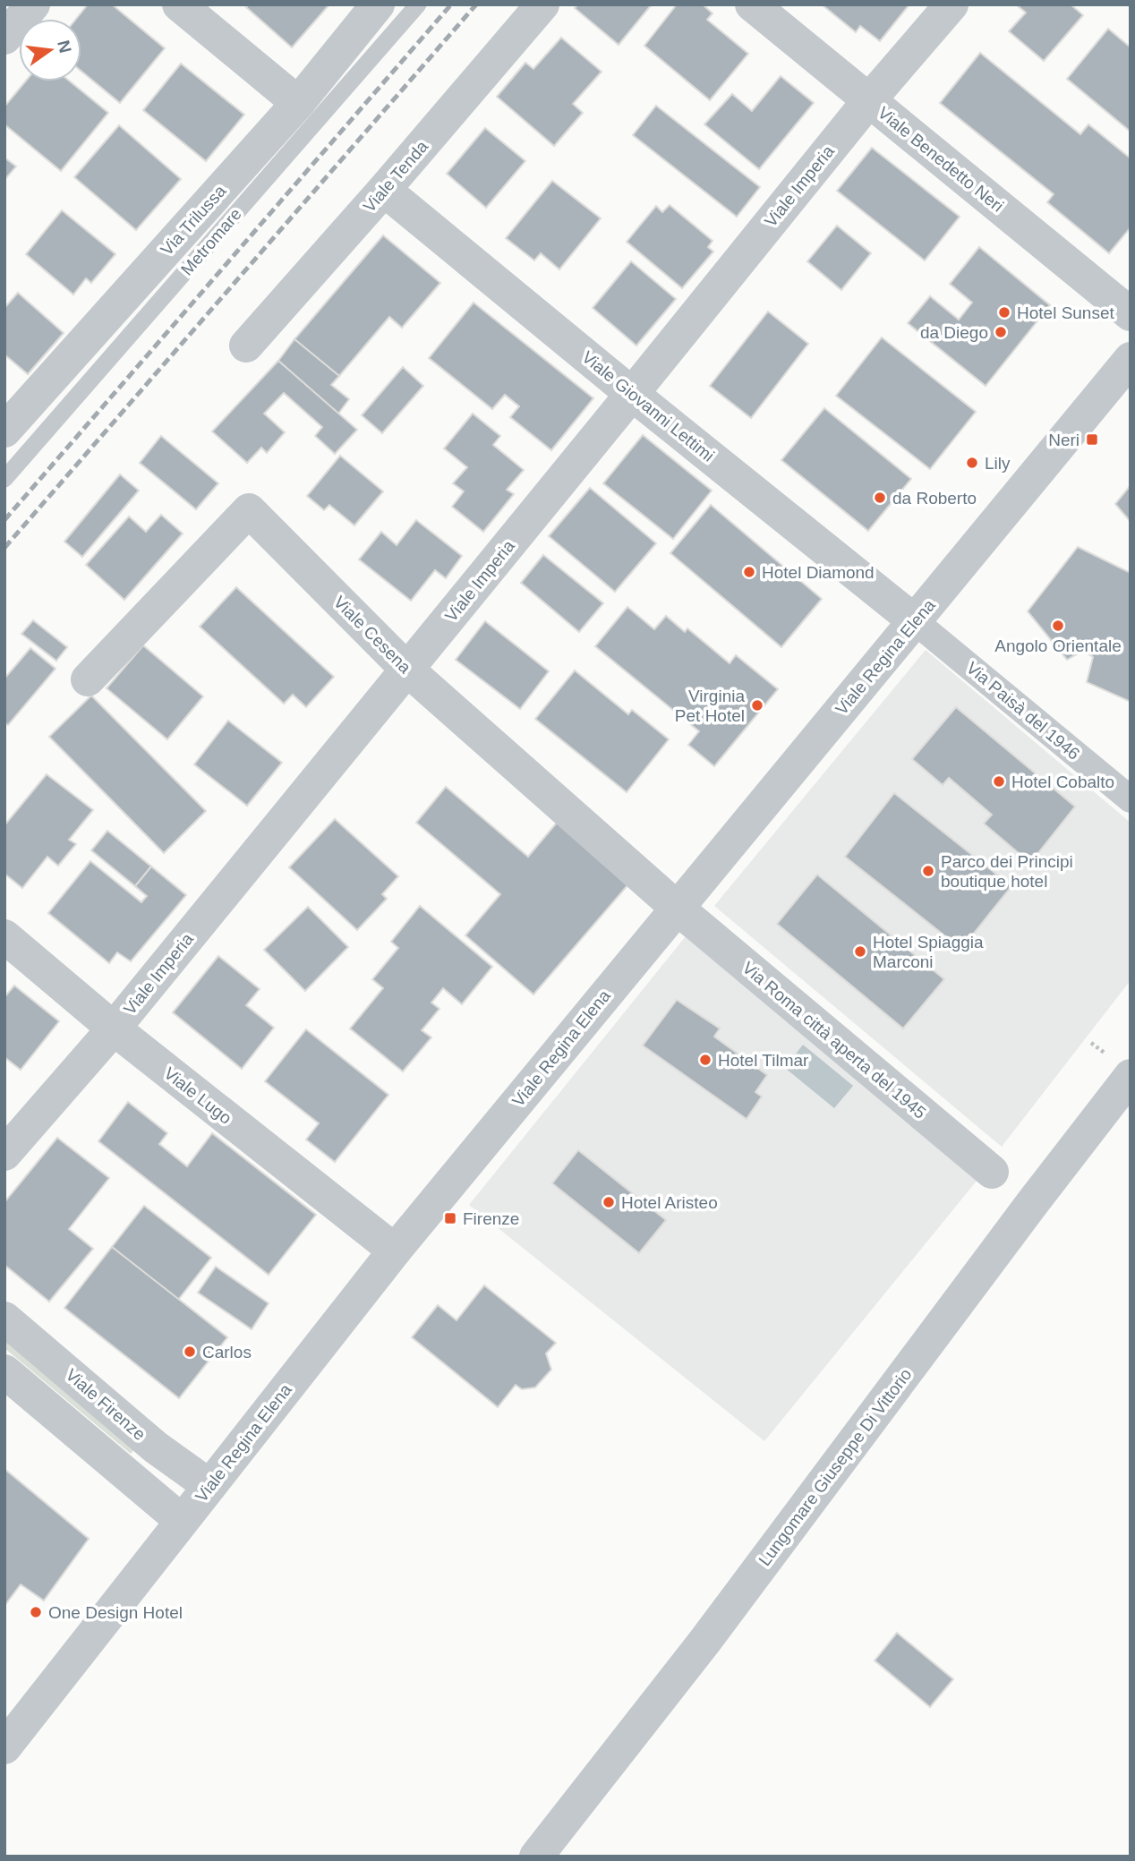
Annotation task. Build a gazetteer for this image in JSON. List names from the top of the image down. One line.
{"streets":{"street":["Viale Benedetto Neri","Viale Tenda","Viale Imperia","Via Trilussa","Viale Giovanni Lettimi","Viale Cesena","Viale Regina Elena","Via Paisà del 1946","Via Roma città aperta del 1945","Viale Lugo","Viale Firenze","Lungomare Giuseppe Di Vittorio"],"lane":["Metromare"]},"crossings":[["Viale Benedetto Neri","Viale Imperia"],["Viale Tenda","Viale Giovanni Lettimi"],["Viale Imperia","Viale Giovanni Lettimi"],["Viale Imperia","Viale Cesena"],["Viale Imperia","Viale Lugo"],["Viale Giovanni Lettimi","Viale Regina Elena"],["Viale Giovanni Lettimi","Via Paisà del 1946"],["Viale Cesena","Viale Regina Elena"],["Viale Cesena","Via Roma città aperta del 1945"],["Viale Regina Elena","Via Paisà del 1946"],["Viale Regina Elena","Via Roma città aperta del 1945"],["Viale Regina Elena","Viale Lugo"],["Viale Regina Elena","Viale Firenze"]],"places":{"other":["Hotel Sunset","da Diego","Lily","da Roberto","Hotel Diamond","Angolo Orientale","Virginia Pet Hotel","Hotel Cobalto","Parco dei Principi boutique hotel","Hotel Spiaggia Marconi","Hotel Tilmar","Hotel Aristeo","Carlos","One Design Hotel"],"transit":["Neri","Firenze"]},"north":"right"}
